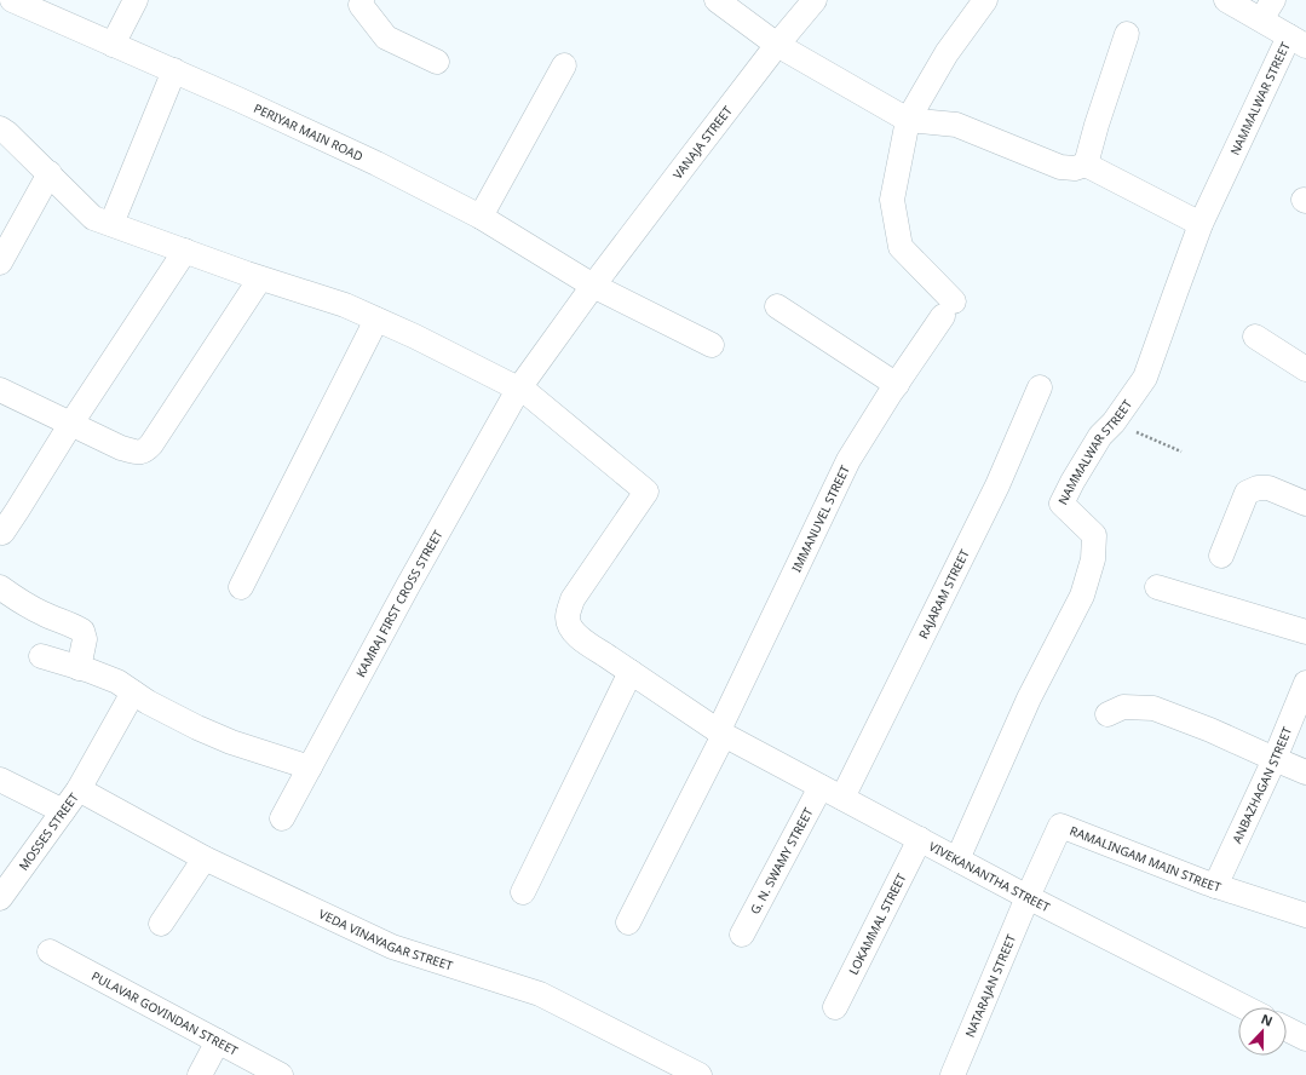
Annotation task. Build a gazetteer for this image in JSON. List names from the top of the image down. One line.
{"streets":{"street":["NAMMALWAR STREET","PERIYAR MAIN ROAD","VANAJA STREET","IMMANUVEL STREET","RAJARAM STREET","KAMRAJ FIRST CROSS STREET","ANBAZHAGAN STREET","MOSSES STREET","RAMALINGAM MAIN STREET","G. N. SWAMY STREET","VIVEKANANTHA STREET","LOKAMMAL STREET","VEDA VINAYAGAR STREET","NATARAJAN STREET","PULAVAR GOVINDAN STREET"]},"crossings":[["NAMMALWAR STREET","VIVEKANANTHA STREET"],["PERIYAR MAIN ROAD","VANAJA STREET"],["VANAJA STREET","KAMRAJ FIRST CROSS STREET"],["VANAJA STREET","VIVEKANANTHA STREET"],["IMMANUVEL STREET","VIVEKANANTHA STREET"],["RAJARAM STREET","G. N. SWAMY STREET"],["RAJARAM STREET","VIVEKANANTHA STREET"],["KAMRAJ FIRST CROSS STREET","VIVEKANANTHA STREET"],["ANBAZHAGAN STREET","RAMALINGAM MAIN STREET"],["MOSSES STREET","VEDA VINAYAGAR STREET"],["RAMALINGAM MAIN STREET","VIVEKANANTHA STREET"],["RAMALINGAM MAIN STREET","NATARAJAN STREET"],["G. N. SWAMY STREET","VIVEKANANTHA STREET"],["VIVEKANANTHA STREET","LOKAMMAL STREET"],["VIVEKANANTHA STREET","NATARAJAN STREET"]],"north":"top"}
